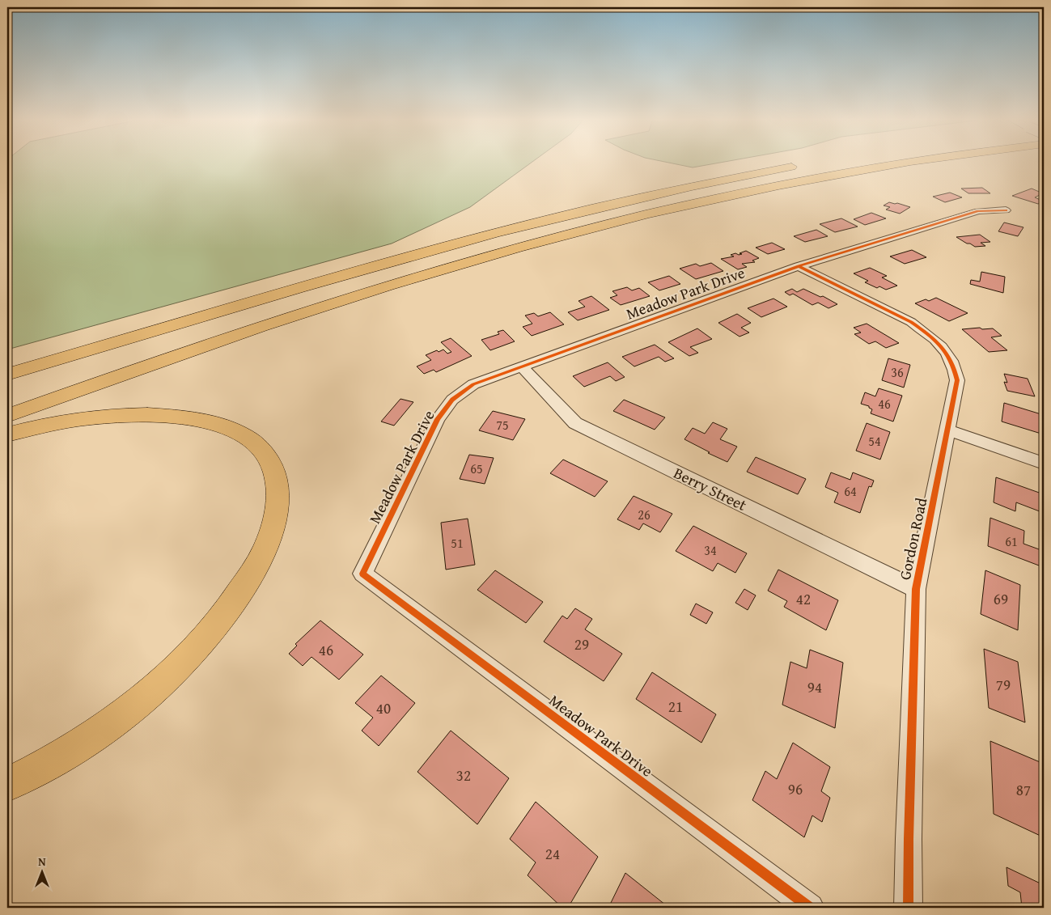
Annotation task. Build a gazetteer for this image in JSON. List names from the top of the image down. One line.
{"streets":{"street":["Meadow Park Drive","Berry Street","Gordon Road"]},"crossings":[["Meadow Park Drive","Berry Street"],["Meadow Park Drive","Gordon Road"],["Berry Street","Gordon Road"]],"house_numbers":["36","46","75","54","65","64","26","61","51","34","42","69","29","46","79","94","21","40","32","96","87","24"],"north":"top"}
